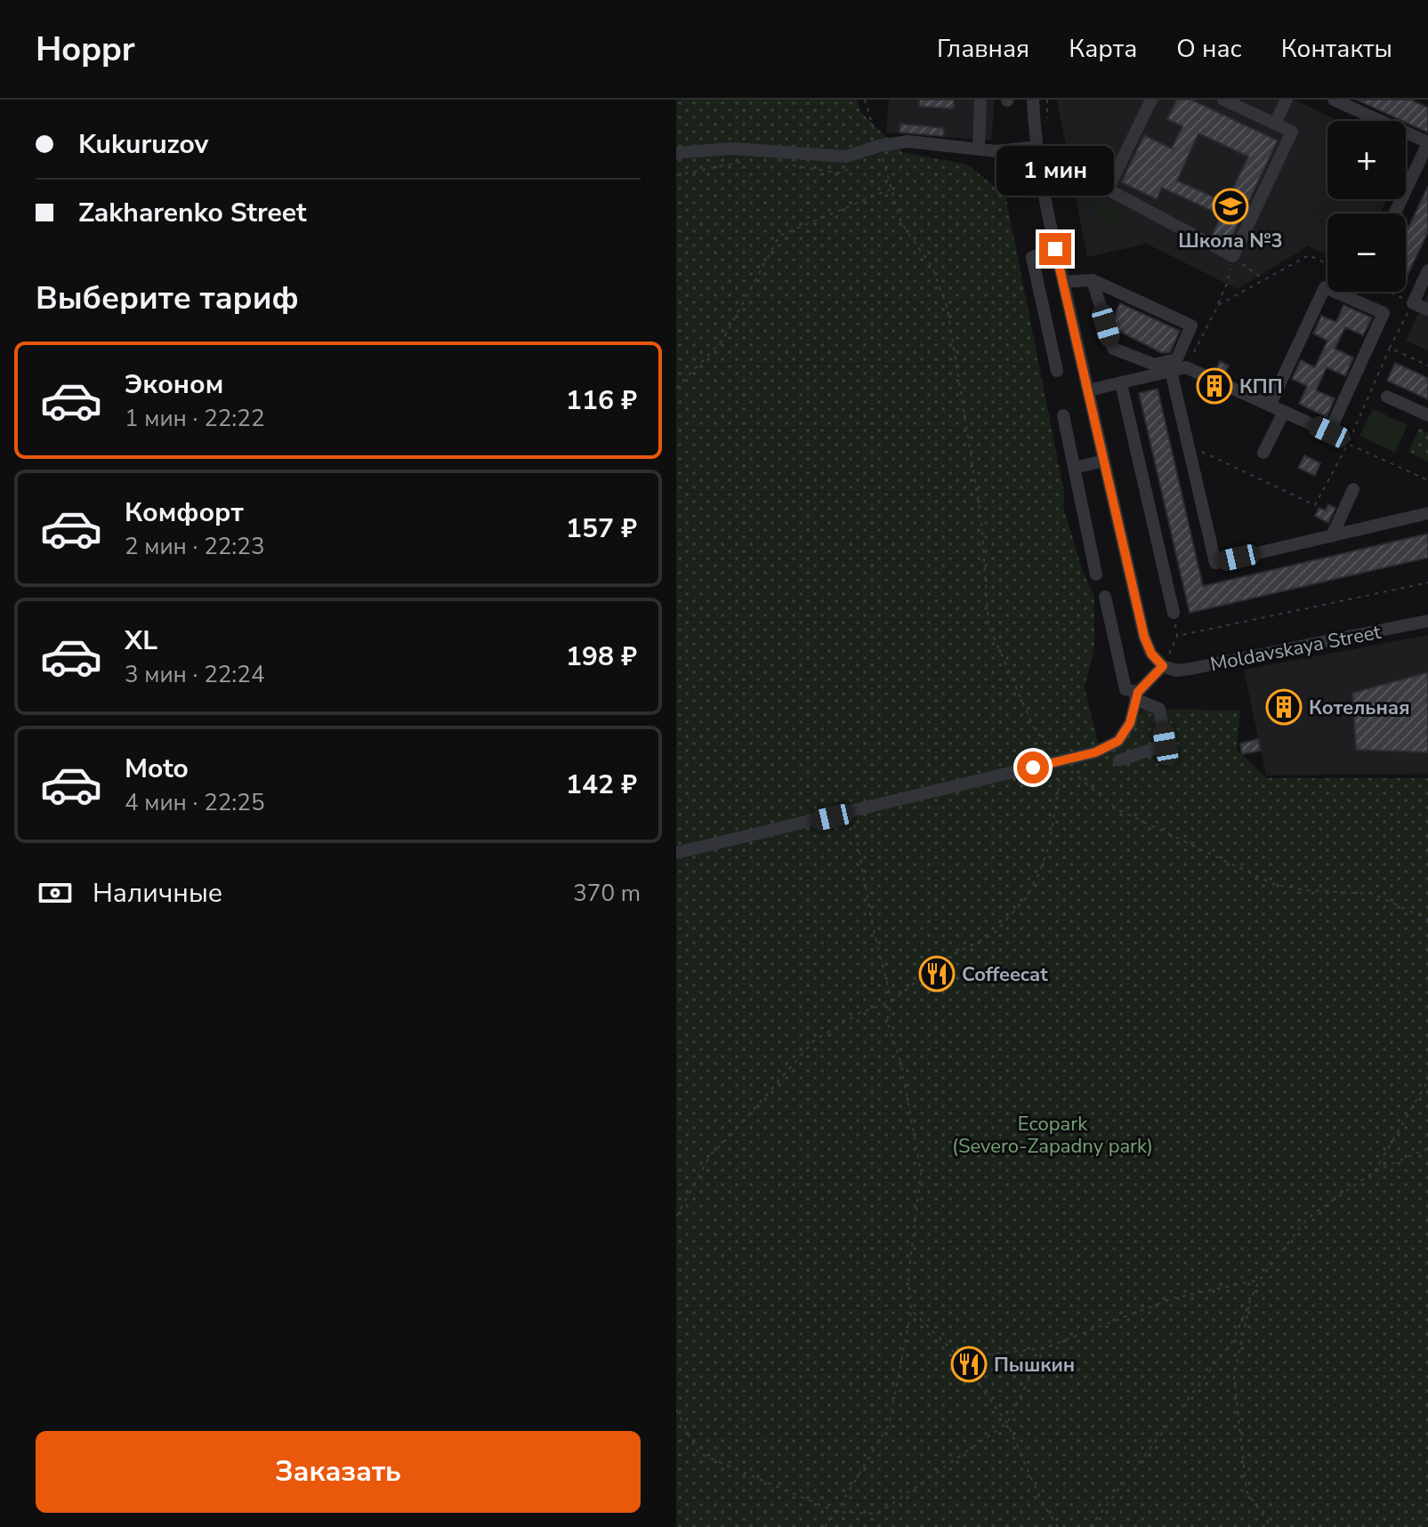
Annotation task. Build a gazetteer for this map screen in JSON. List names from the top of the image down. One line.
{"streets":{"street":["Moldavskaya Street"]},"parks":["Ecopark (Severo-Zapadny park)"],"places":{"school or university":["Школа №3"],"building":["КПП","Котельная"],"restaurant":["Coffeecat","Пышкин"]},"page":{"header":"Hoppr","nav":["Главная","Карта","О нас","Контакты"],"banner":["Kukuruzov","Zakharenko Street"],"map_buttons":["+","−"],"bubble":"1 мин","heading":"Выберите тариф","list":[{"name":"Эконом","note":"1 мин · 22:22","value":"116 ₽"},{"name":"Комфорт","note":"2 мин · 22:23","value":"157 ₽"},{"name":"XL","note":"3 мин · 22:24","value":"198 ₽"},{"name":"Moto","note":"4 мин · 22:25","value":"142 ₽"}],"pay":["Наличные","370 m"],"buttons":"Заказать"}}
